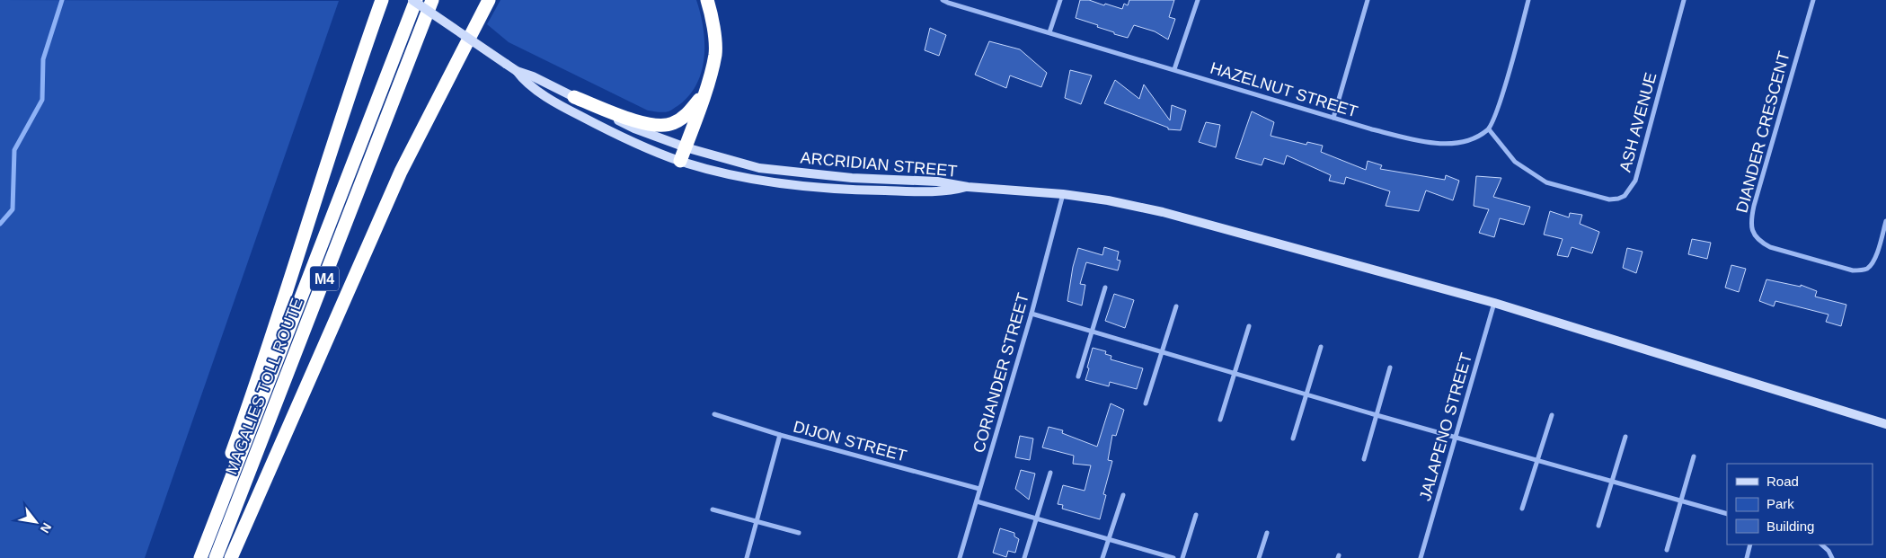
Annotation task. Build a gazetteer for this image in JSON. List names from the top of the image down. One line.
{"streets":{"highway":["M4","MAGALIES TOLL ROUTE"],"street":["HAZELNUT STREET","ASH AVENUE","DIANDER CRESCENT","ARCRIDIAN STREET","CORIANDER STREET","JALAPENO STREET","DIJON STREET"]},"crossings":[["HAZELNUT STREET","ASH AVENUE"],["ARCRIDIAN STREET","MAGALIES TOLL ROUTE"],["CORIANDER STREET","DIJON STREET"]],"legend":["Road","Park","Building"],"north":"bottom right"}
